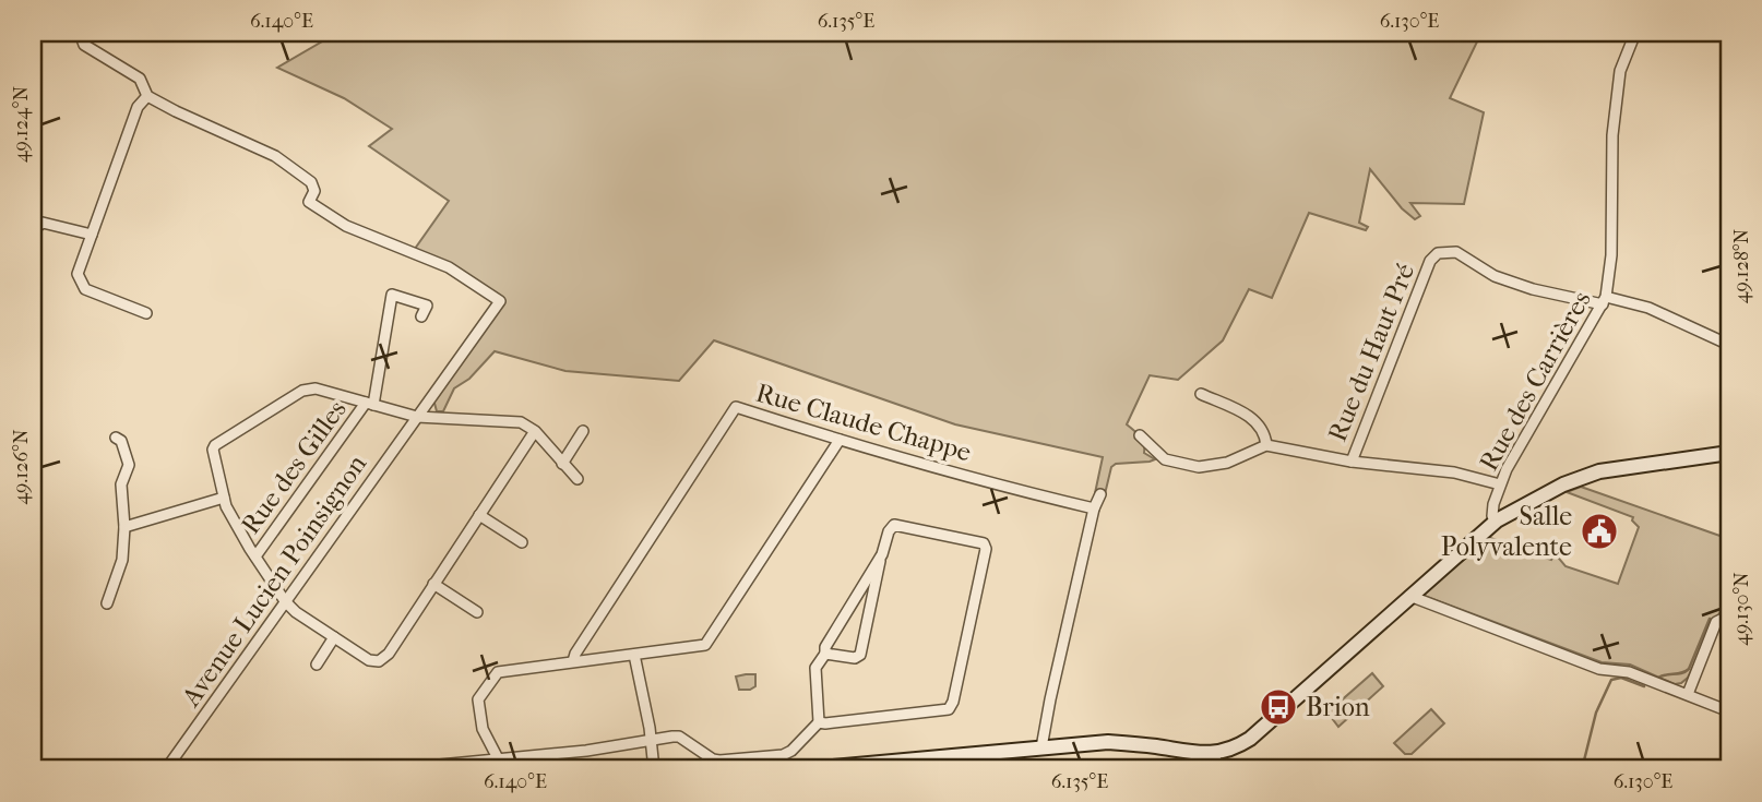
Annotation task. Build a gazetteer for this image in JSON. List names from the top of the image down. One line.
{"streets":{"street":["Rue du Haut Pré","Rue des Carrières","Rue Claude Chappe","Rue des Gilles","Avenue Lucien Poinsignon"]},"crossings":[["Rue du Haut Pré","Rue des Carrières"]],"places":{"public building":["Salle Polyvalente"],"bus stop":["Brion"]},"coordinates":["6.140°E","6.135°E","6.130°E","49.124°N","49.128°N","49.126°N","49.130°N"]}
